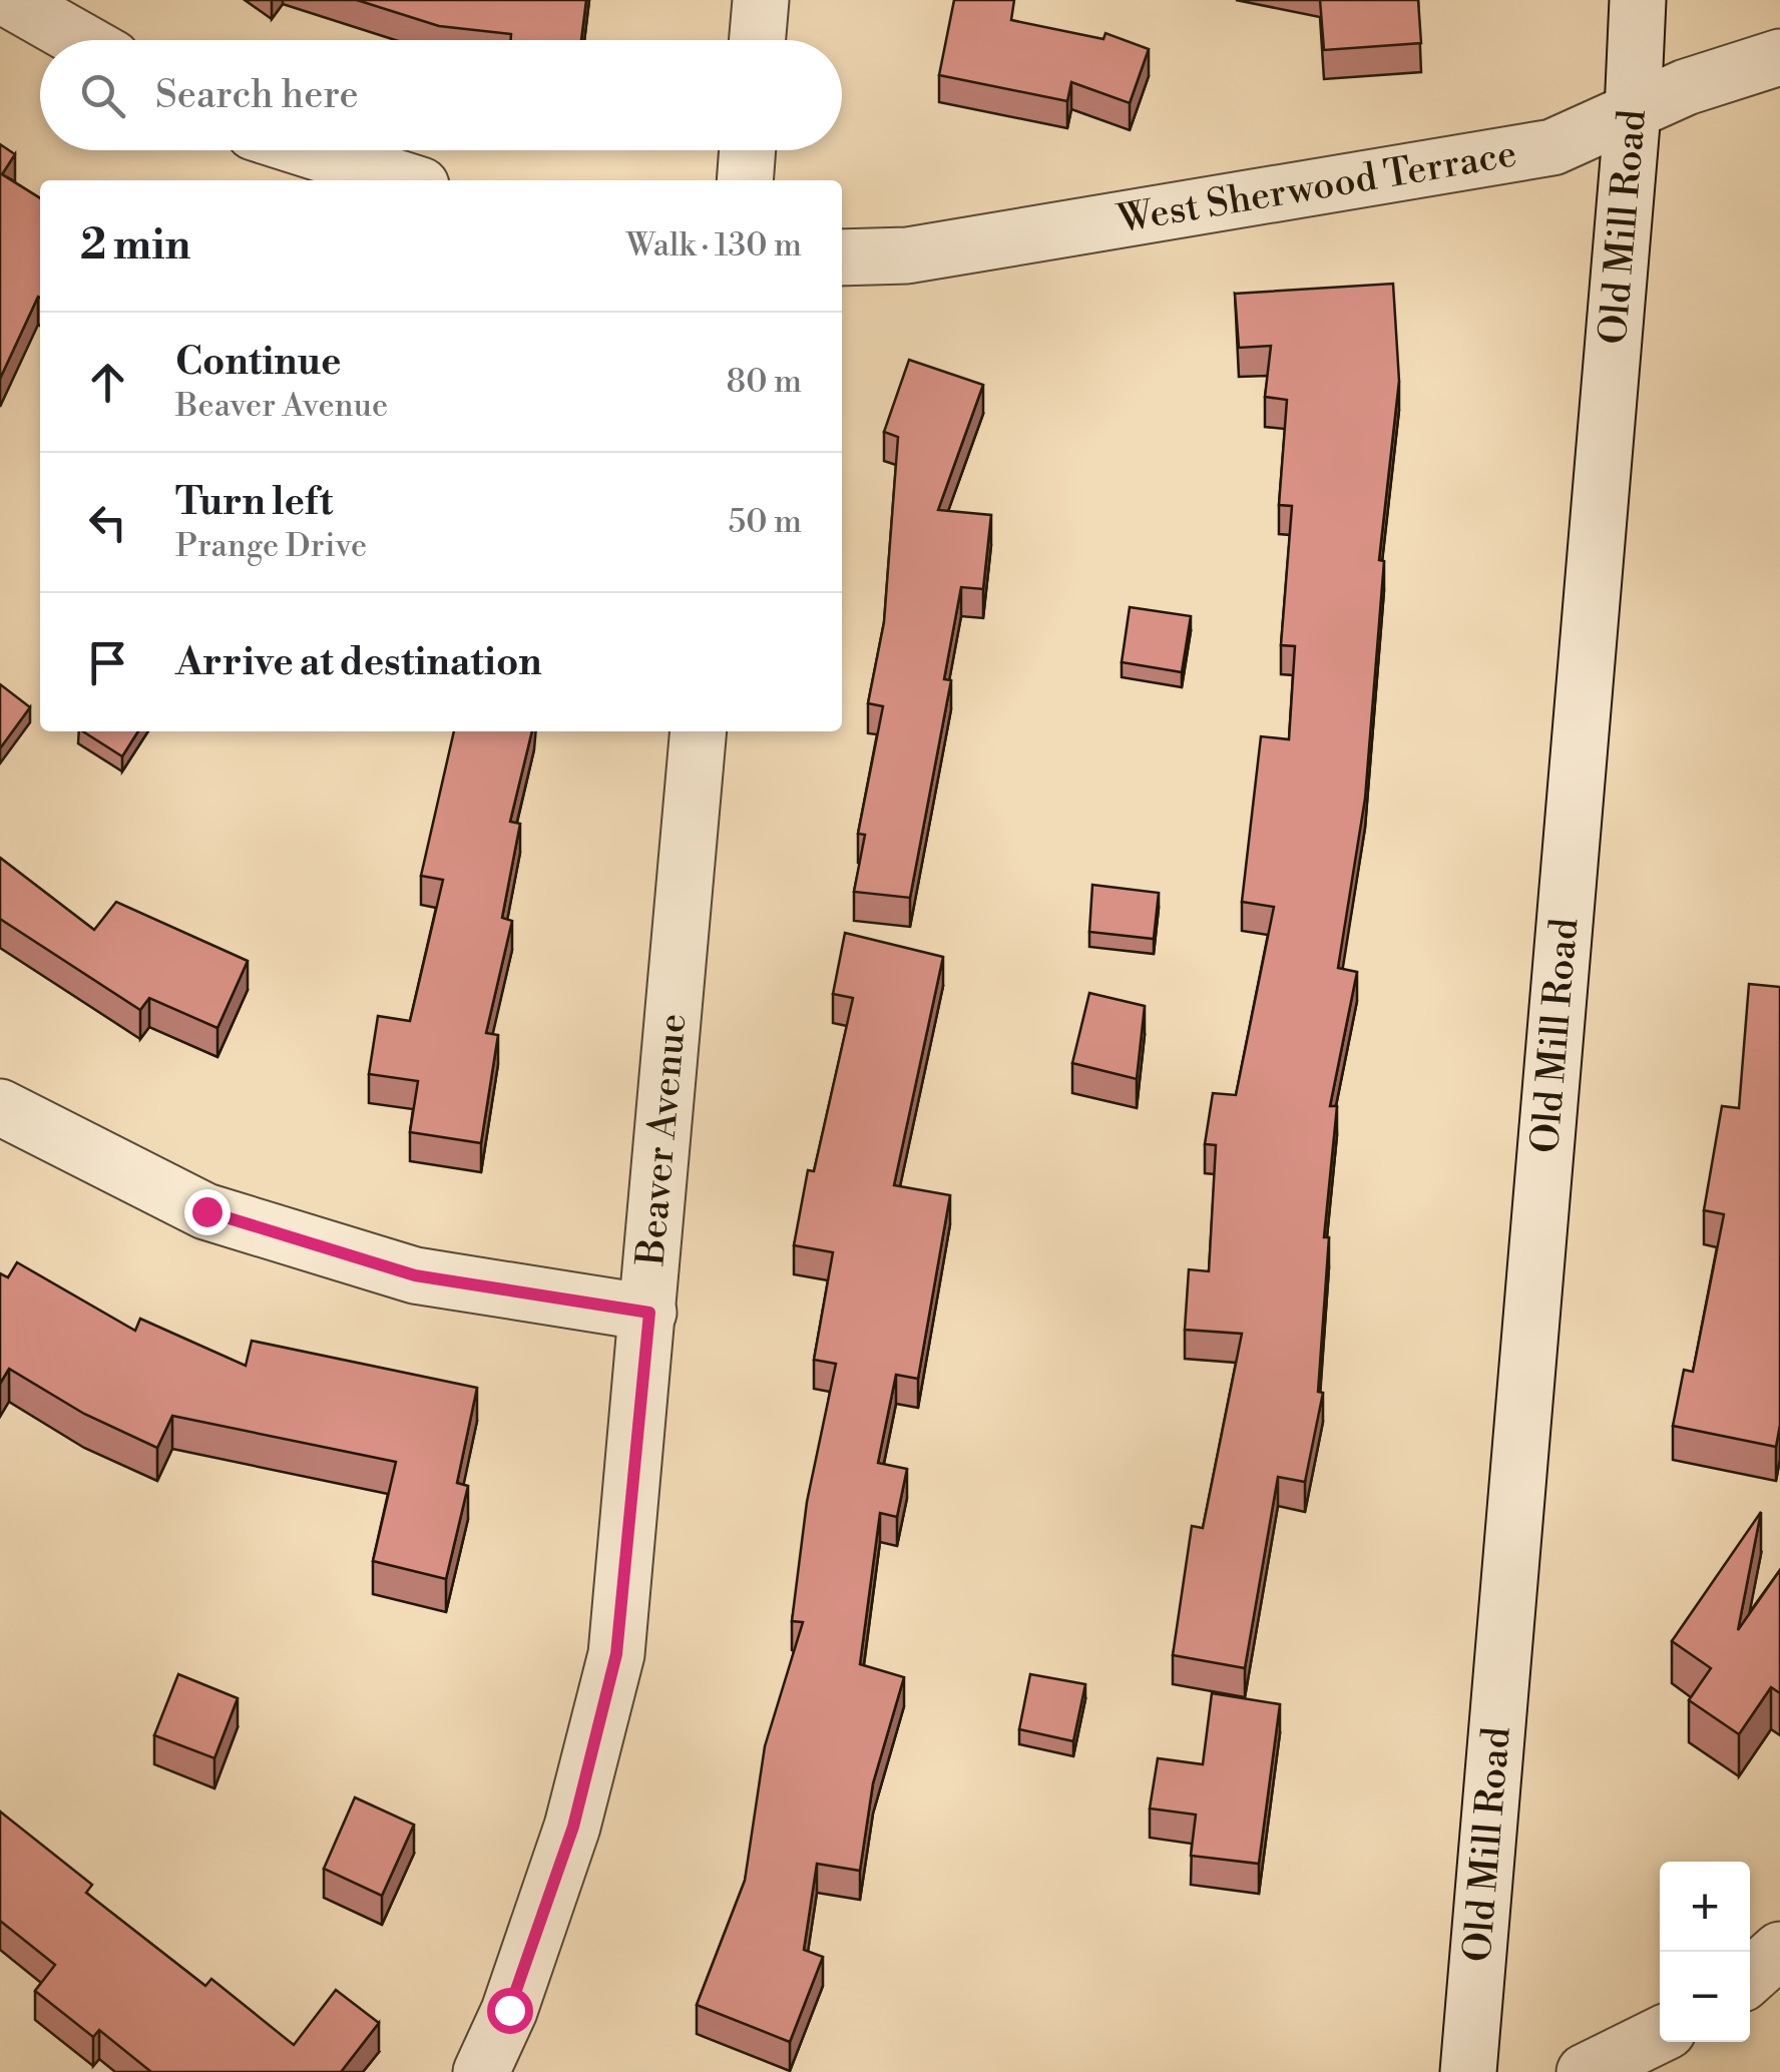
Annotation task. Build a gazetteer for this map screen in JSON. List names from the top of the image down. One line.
{"streets":{"street":["West Sherwood Terrace","Old Mill Road","Beaver Avenue"]},"crossings":[["West Sherwood Terrace","Old Mill Road"]],"page":{"search":"Search here","heading":["2 min","Walk · 130 m"],"list":[["Continue","Beaver Avenue","80 m"],["Turn left","Prange Drive","50 m"],"Arrive at destination"],"map_buttons":["+","−"]}}
